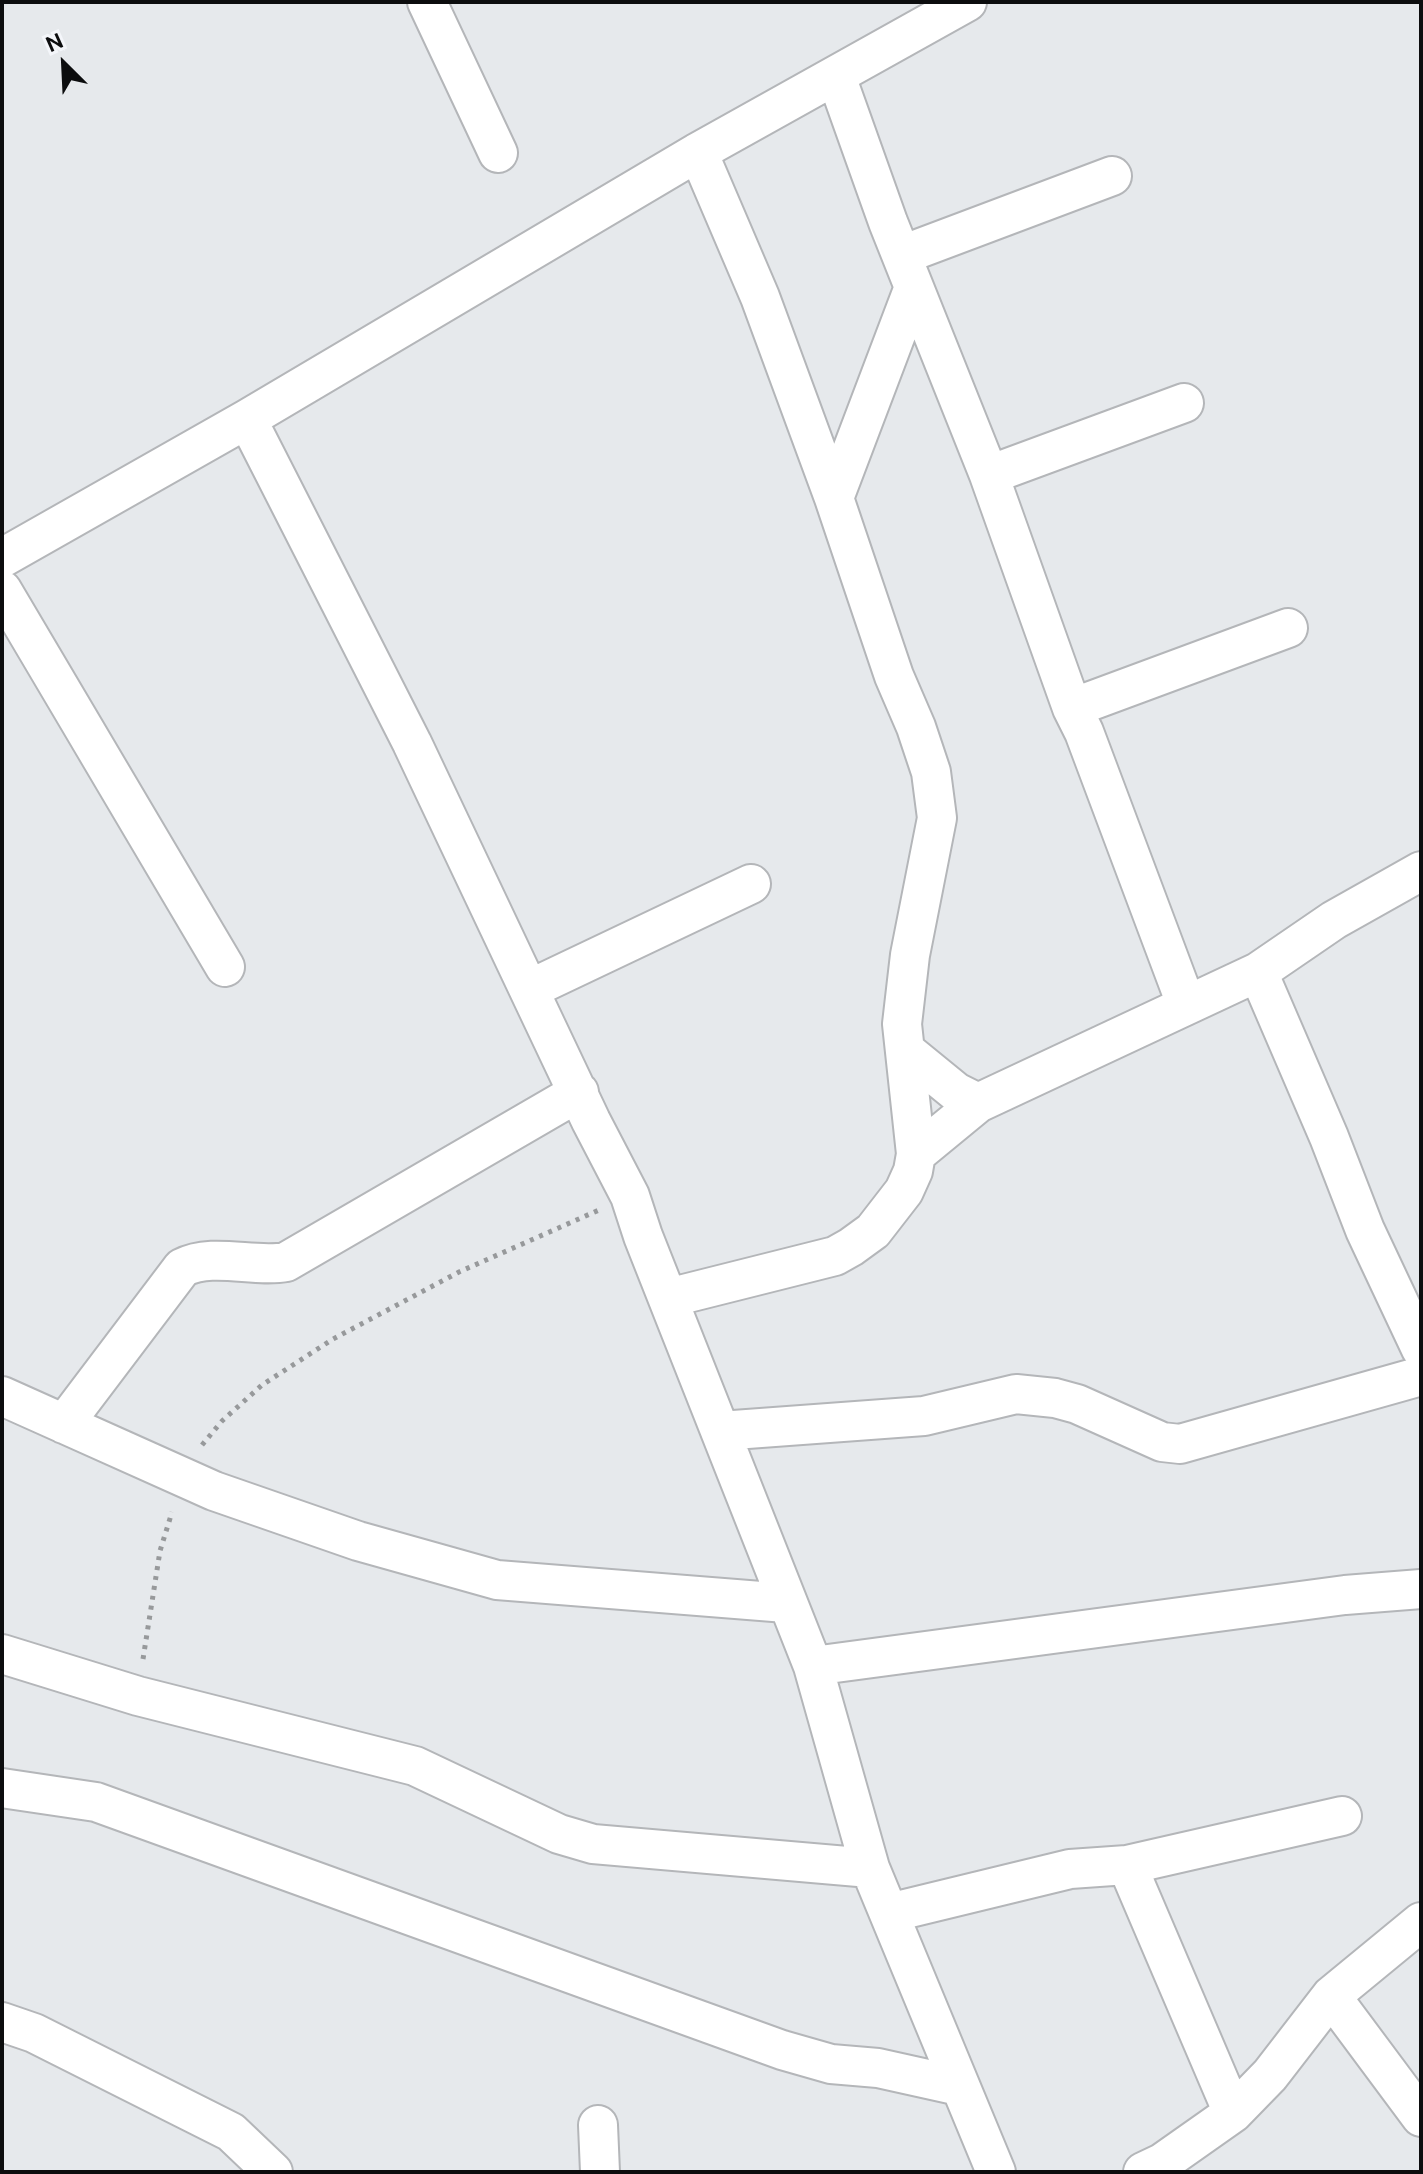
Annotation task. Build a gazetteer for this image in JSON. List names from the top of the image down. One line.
{"north":"top left"}
